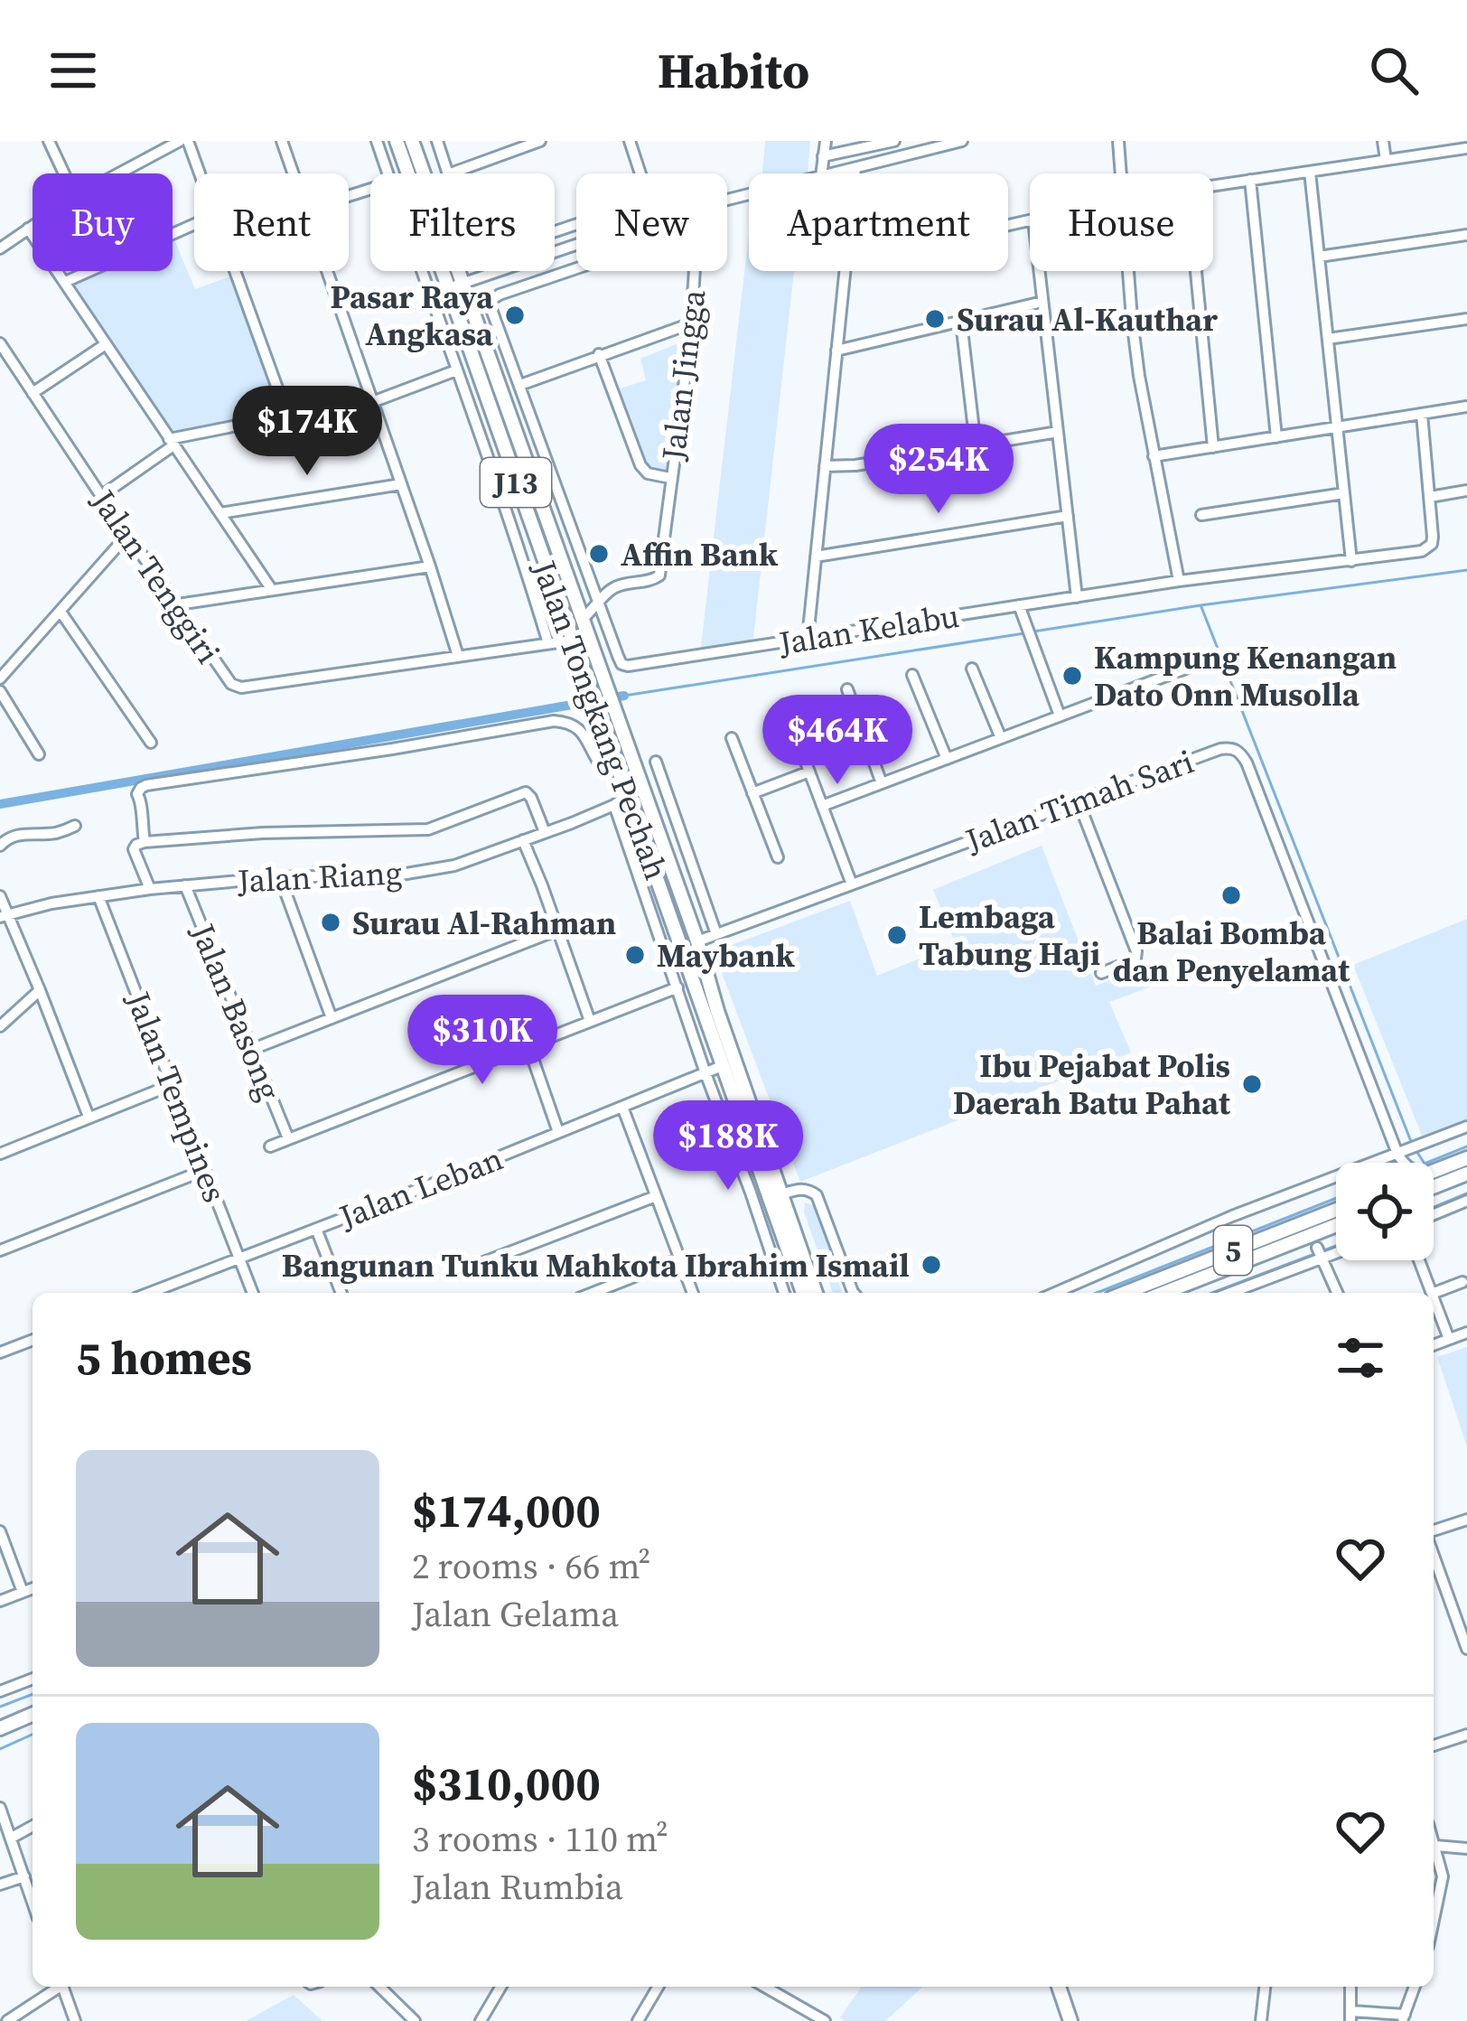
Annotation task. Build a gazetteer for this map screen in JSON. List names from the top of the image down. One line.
{"streets":{"main road":["J13","Jalan Tongkang Pechah","5"],"street":["Jalan Jingga","Jalan Tenggiri","Jalan Kelabu","Jalan Timah Sari","Jalan Riang","Jalan Basong","Jalan Tempines","Jalan Leban"]},"crossings":[["Jalan Jingga","Jalan Kelabu"],["Jalan Tenggiri","Jalan Tongkang Pechah"],["Jalan Tongkang Pechah","Jalan Timah Sari"],["Jalan Tongkang Pechah","Jalan Riang"],["Jalan Tongkang Pechah","Jalan Leban"],["Jalan Riang","Jalan Basong"],["Jalan Riang","Jalan Tempines"],["Jalan Tempines","Jalan Leban"]],"places":["Pasar Raya Angkasa","Surau Al-Kauthar","Affin Bank","Kampung Kenangan Dato Onn Musolla","Balai Bomba dan Penyelamat","Surau Al-Rahman","Lembaga Tabung Haji","Maybank","Ibu Pejabat Polis Daerah Batu Pahat","Bangunan Tunku Mahkota Ibrahim Ismail"],"page":{"header":"Habito","chip":["Buy","Rent","Filters","New","Apartment","House"],"price":["$174K","$254K","$464K","$310K","$188K"],"heading":"5 homes","list":[{"name":"$174,000","note":"2 rooms · 66 m² · Jalan Gelama"},{"name":"$310,000","note":"3 rooms · 110 m² · Jalan Rumbia"}]}}
